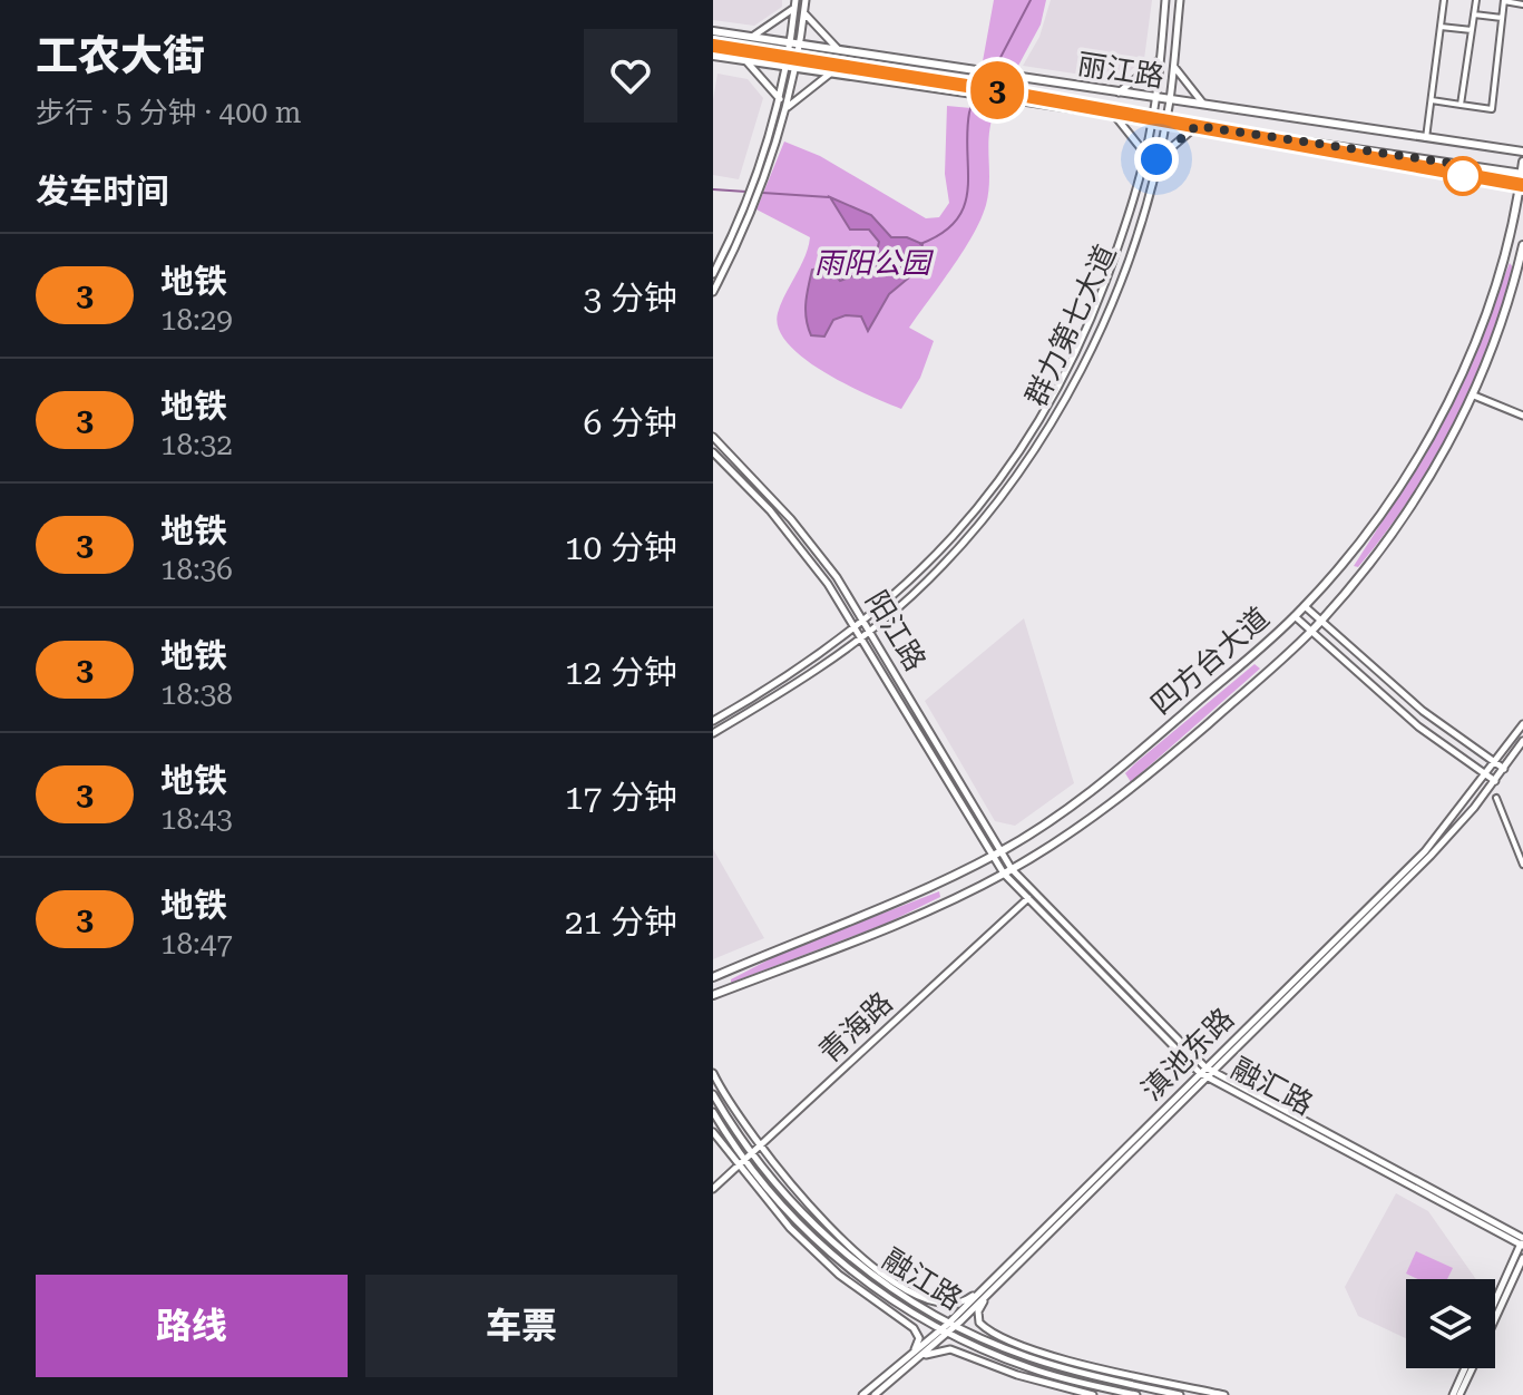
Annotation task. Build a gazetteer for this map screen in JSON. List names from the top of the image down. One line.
{"streets":{"main road":["丽江路","四方台大道"],"street":["群力第七大道","阳江路","青海路","滇池东路","融汇路","融江路"]},"crossings":[["丽江路","群力第七大道"],["丽江路","四方台大道"],["群力第七大道","阳江路"],["阳江路","四方台大道"],["阳江路","融汇路"],["四方台大道","融汇路"],["青海路","融汇路"],["青海路","融江路"],["滇池东路","融汇路"],["滇池东路","融江路"]],"parks":["雨阳公园"],"lines":["metro line 3"],"page":{"heading":[["工农大街","步行 · 5 分钟 · 400 m"],"发车时间"],"on_map":"3","list":[{"mark":"3","name":"地铁","note":"18:29","value":"3 分钟"},{"mark":"3","name":"地铁","note":"18:32","value":"6 分钟"},{"mark":"3","name":"地铁","note":"18:36","value":"10 分钟"},{"mark":"3","name":"地铁","note":"18:38","value":"12 分钟"},{"mark":"3","name":"地铁","note":"18:43","value":"17 分钟"},{"mark":"3","name":"地铁","note":"18:47","value":"21 分钟"}],"buttons":["路线","车票"]}}
